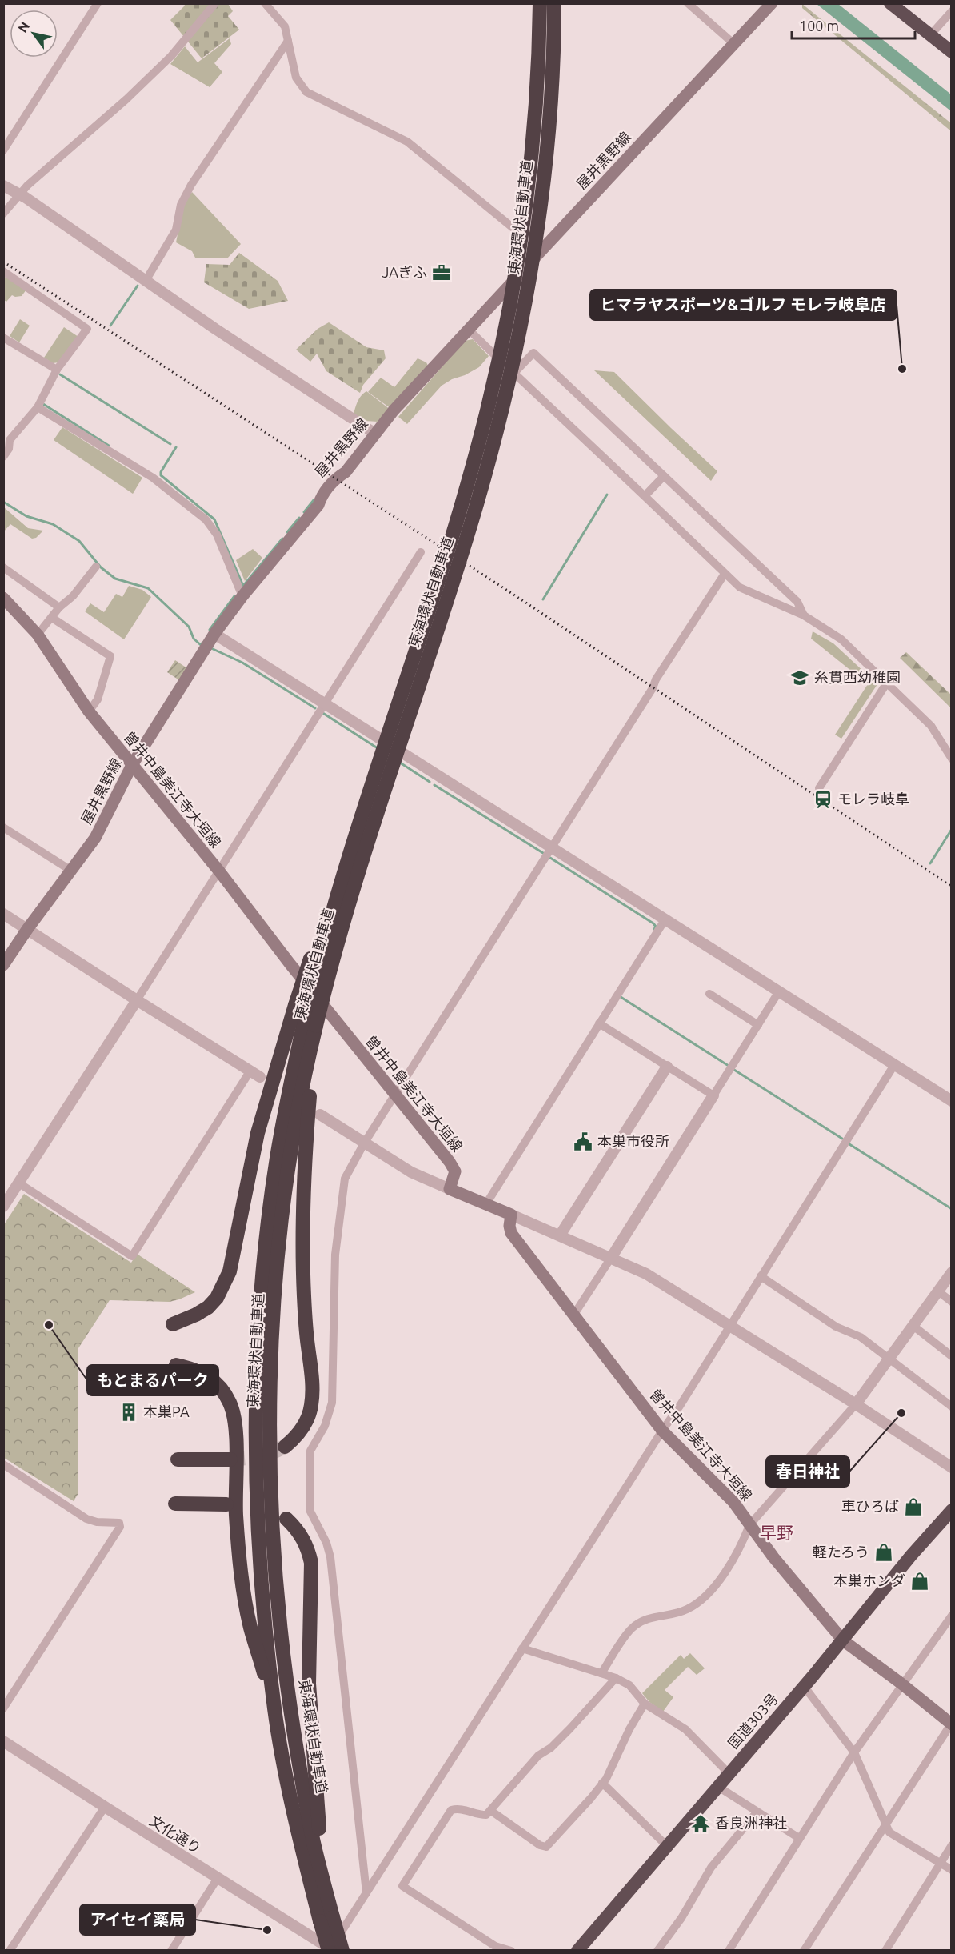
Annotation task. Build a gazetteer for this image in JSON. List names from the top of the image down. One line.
{"streets":{"highway":["東海環状自動車道","国道303号"],"main road":["屋井黒野線","曽井中島美江寺大垣線"],"street":["文化通り"]},"crossings":[["屋井黒野線","曽井中島美江寺大垣線"],["東海環状自動車道","文化通り"],["曽井中島美江寺大垣線","国道303号"]],"districts":["早野"],"places":{"office":["JAぎふ"],"other":["ヒマラヤスポーツ&ゴルフ モレラ岐阜店","もとまるパーク","春日神社","アイセイ薬局"],"school or university":["糸貫西幼稚園"],"station":["モレラ岐阜"],"public building":["本巣市役所"],"building":["本巣PA"],"shop":["車ひろば","軽たろう","本巣ホンダ"],"temple":["香良洲神社"]},"scale_bar":"100 m","north":"top left"}
